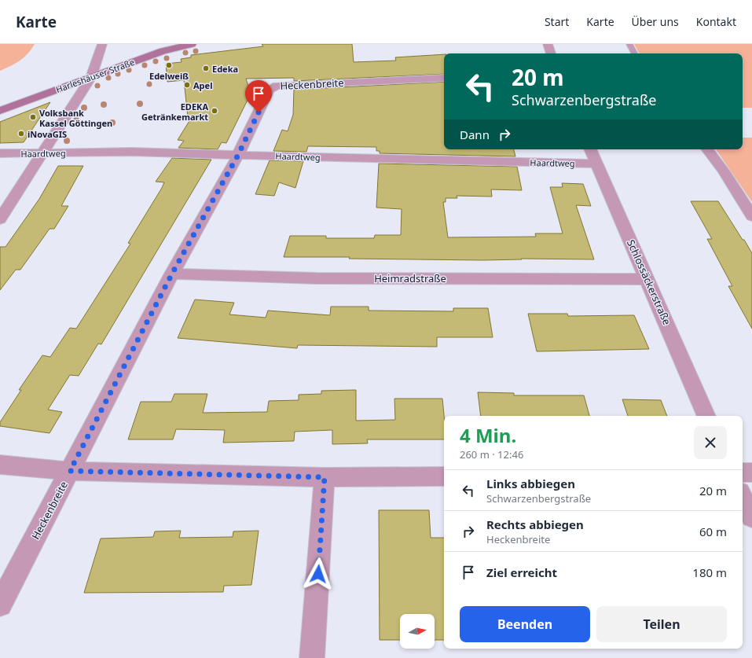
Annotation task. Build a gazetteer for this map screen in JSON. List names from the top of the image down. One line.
{"streets":{"main road":["Harleshäuser Straße"],"street":["Heckenbreite","Haardtweg","Heimradstraße","Schlossäckerstraße"]},"crossings":[["Heckenbreite","Haardtweg"],["Heckenbreite","Heimradstraße"],["Haardtweg","Schlossäckerstraße"],["Heimradstraße","Schlossäckerstraße"]],"places":["Edelweiß","Edeka","Apel","EDEKA Getränkemarkt","Volksbank Kassel Göttingen","iNovaGIS"],"north":"right","page":{"header":"Karte","nav":["Start","Karte","Über uns","Kontakt"],"turn":["20 m","Schwarzenbergstraße"],"then":"Dann","heading":["4 Min.","260 m · 12:46"],"list":[{"name":"Links abbiegen","note":"Schwarzenbergstraße","value":"20 m"},{"name":"Rechts abbiegen","note":"Heckenbreite","value":"60 m"},{"name":"Ziel erreicht","value":"180 m"}],"buttons":["Beenden","Teilen"]}}
